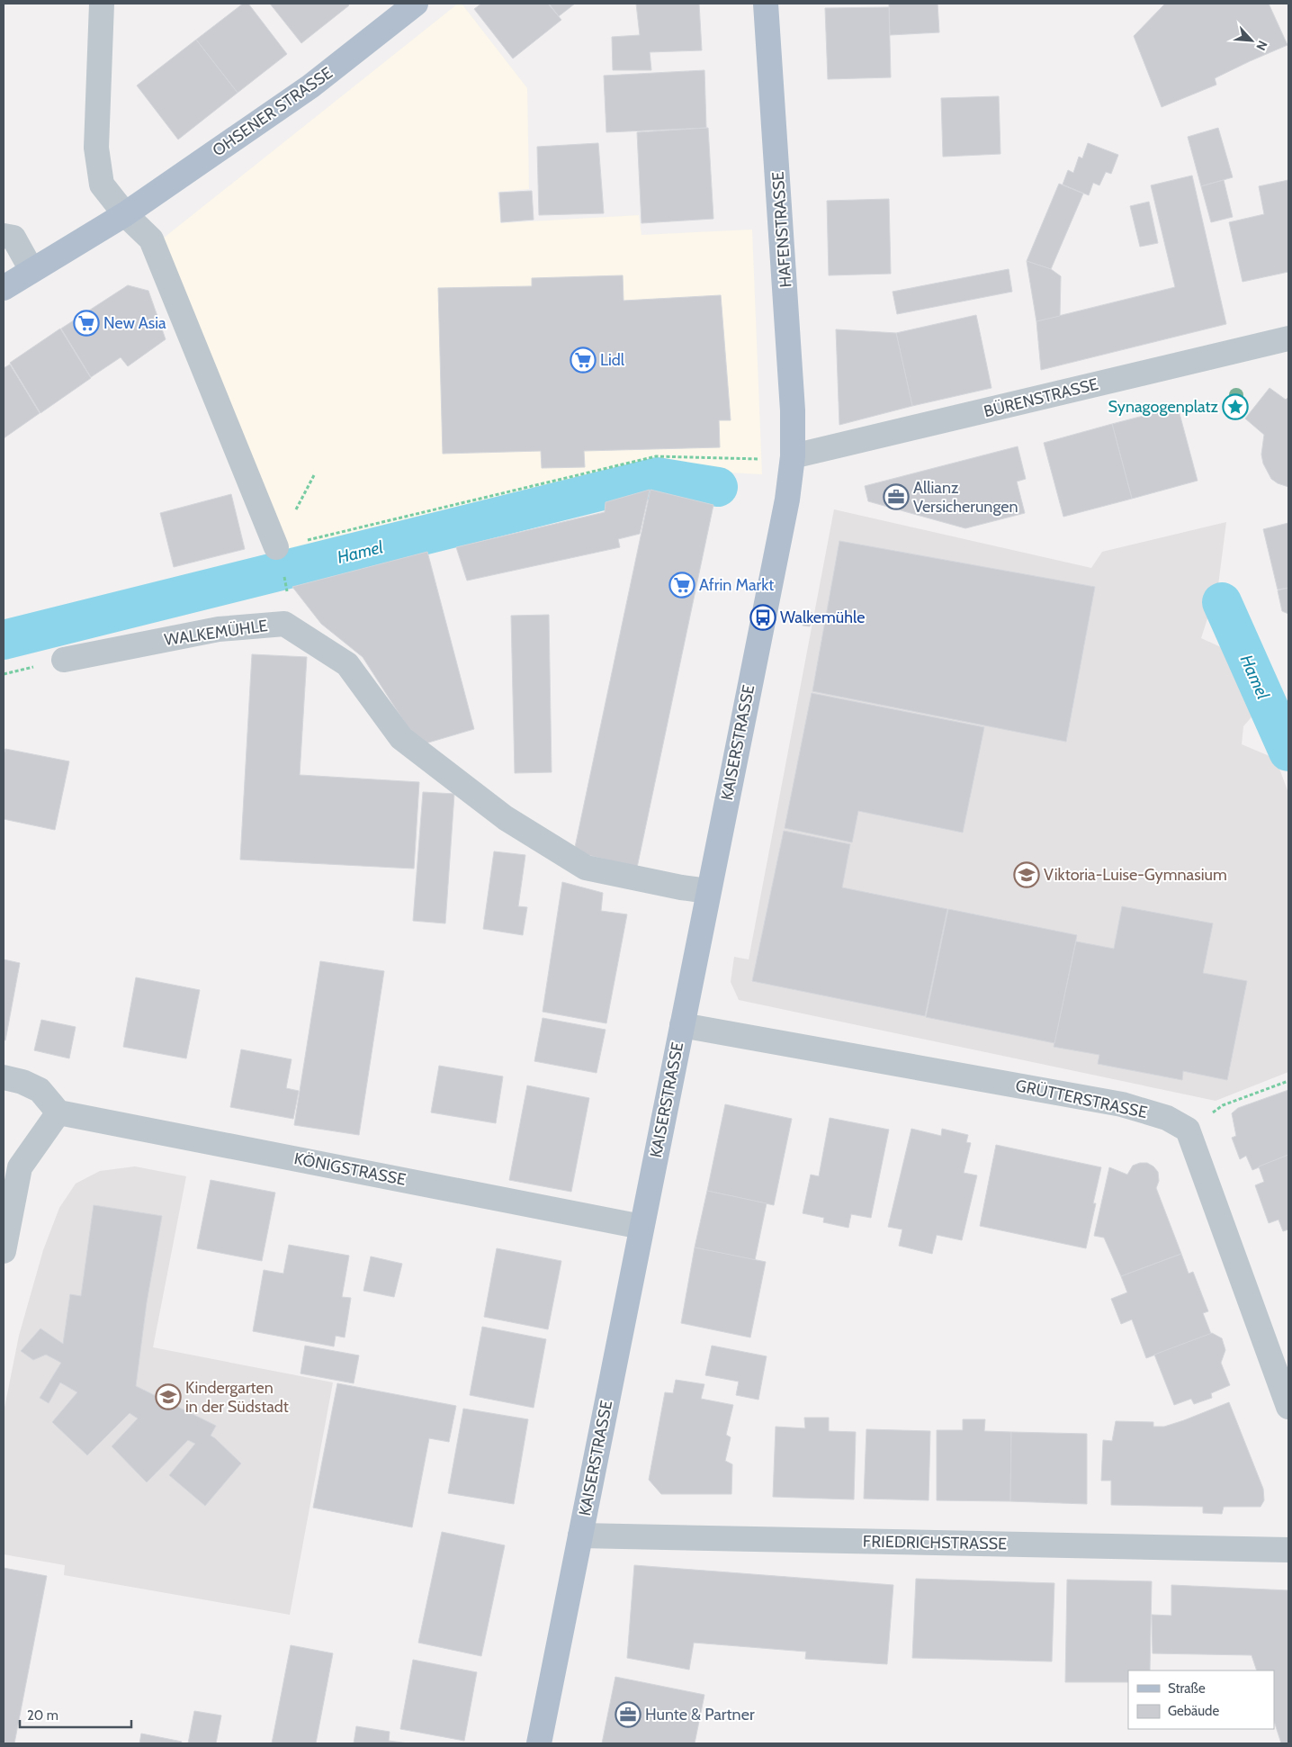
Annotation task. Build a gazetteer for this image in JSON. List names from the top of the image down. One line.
{"streets":{"main road":["OHSENER STRASSE","HAFENSTRASSE","KAISERSTRASSE"],"street":["BÜRENSTRASSE","WALKEMÜHLE","GRÜTTERSTRASSE","KÖNIGSTRASSE","FRIEDRICHSTRASSE"]},"crossings":[["HAFENSTRASSE","BÜRENSTRASSE"],["HAFENSTRASSE","KAISERSTRASSE"],["BÜRENSTRASSE","KAISERSTRASSE"],["WALKEMÜHLE","KAISERSTRASSE"],["KAISERSTRASSE","GRÜTTERSTRASSE"],["KAISERSTRASSE","KÖNIGSTRASSE"],["KAISERSTRASSE","FRIEDRICHSTRASSE"]],"water":["Hamel"],"places":{"supermarket":["New Asia","Lidl","Afrin Markt"],"place":["Synagogenplatz"],"office":["Allianz Versicherungen","Hunte & Partner"],"bus stop":["Walkemühle"],"school or university":["Viktoria-Luise-Gymnasium","Kindergarten in der Südstadt"]},"legend":["Straße","Gebäude"],"scale_bar":"20 m","north":"bottom right"}
